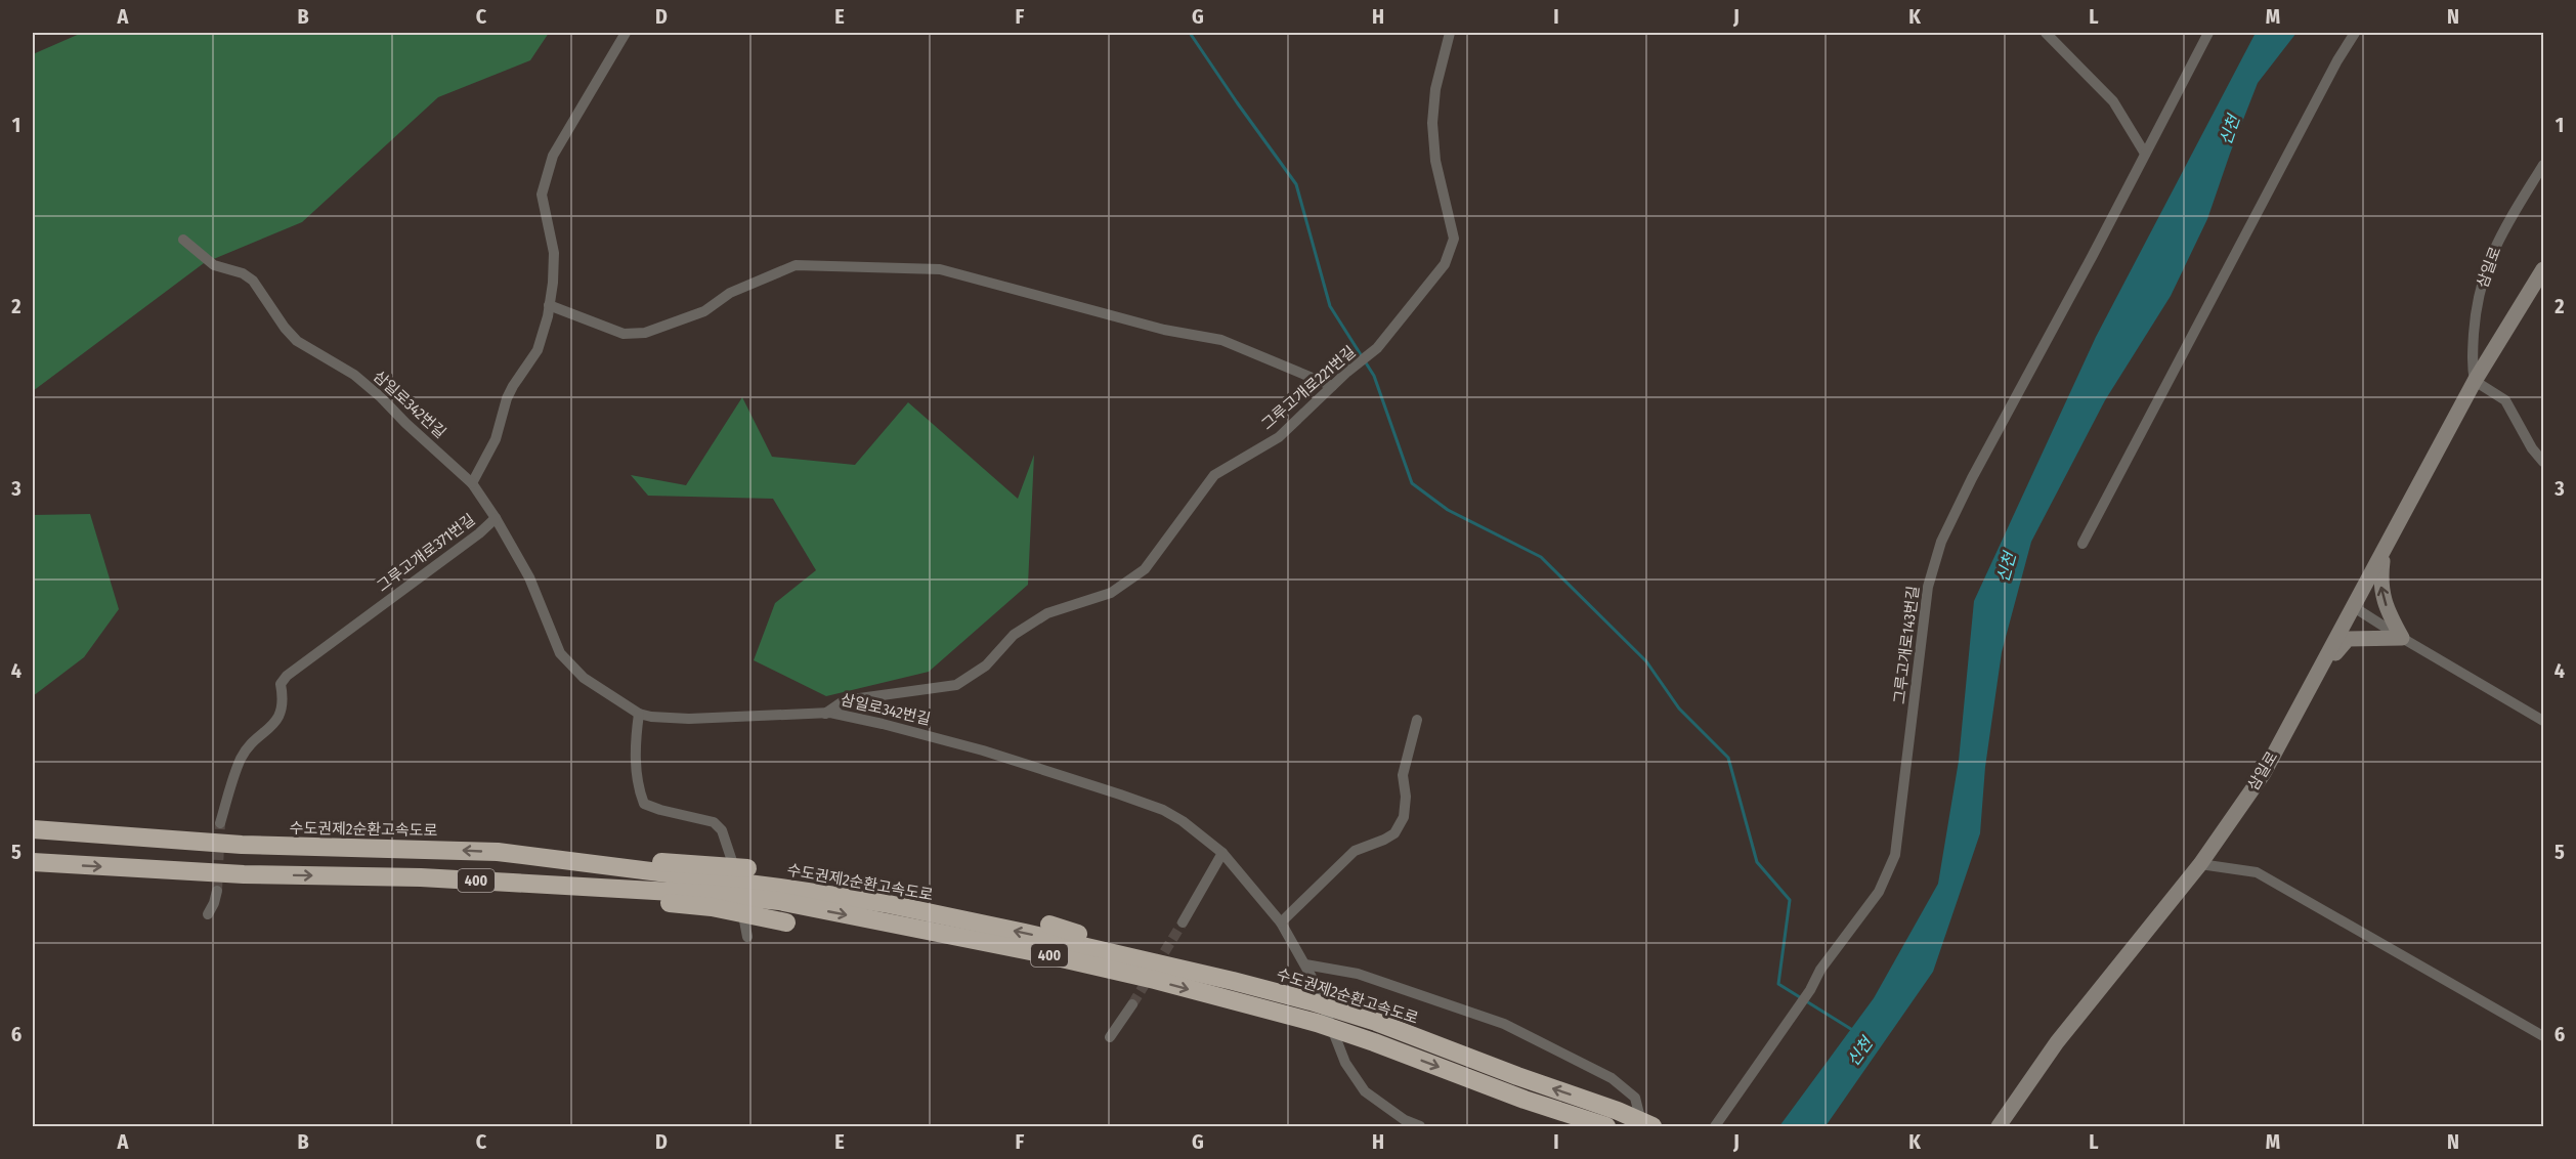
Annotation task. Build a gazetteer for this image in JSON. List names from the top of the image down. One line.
{"streets":{"highway":["수도권제2순환고속도로","400"],"main road":["삼일로"],"street":["그루고개로221번길","삼일로342번길","그루고개로371번길","그루고개로143번길"]},"crossings":[["그루고개로221번길","삼일로342번길"],["삼일로342번길","그루고개로371번길"]],"water":["신천"],"grid":{"columns":["A","B","C","D","E","F","G","H","I","J","K","L","M","N"],"rows":["1","2","3","4","5","6"]}}
